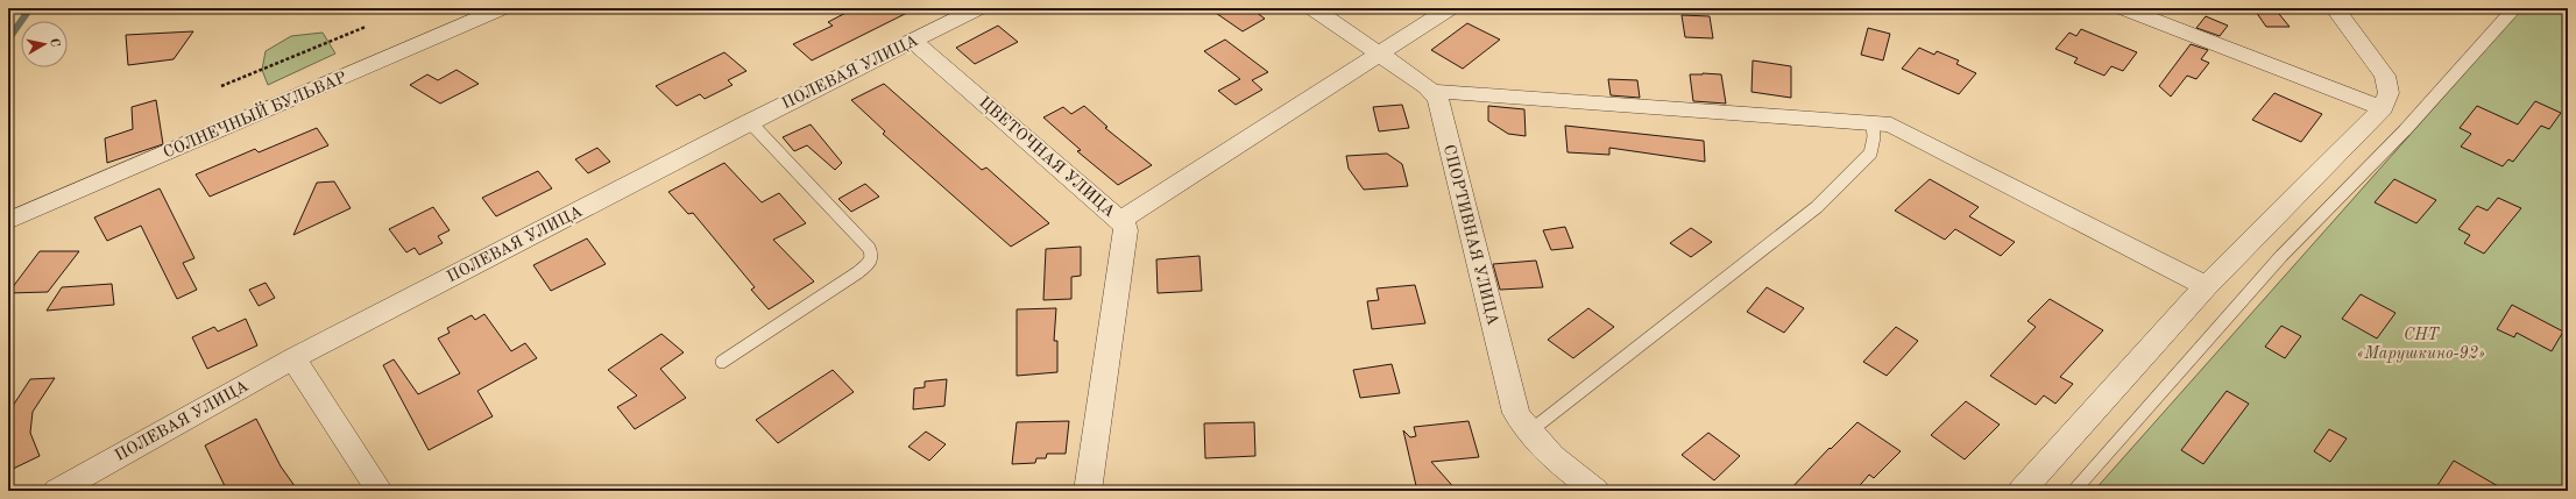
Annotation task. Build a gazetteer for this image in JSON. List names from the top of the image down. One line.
{"streets":{"street":["ПОЛЕВАЯ УЛИЦА","СОЛНЕЧНЫЙ БУЛЬВАР","ЦВЕТОЧНАЯ УЛИЦА","СПОРТИВНАЯ УЛИЦА"]},"crossings":[["ПОЛЕВАЯ УЛИЦА","ЦВЕТОЧНАЯ УЛИЦА"]],"parks":["СНТ «Марушкино-92»"],"north":"right"}
